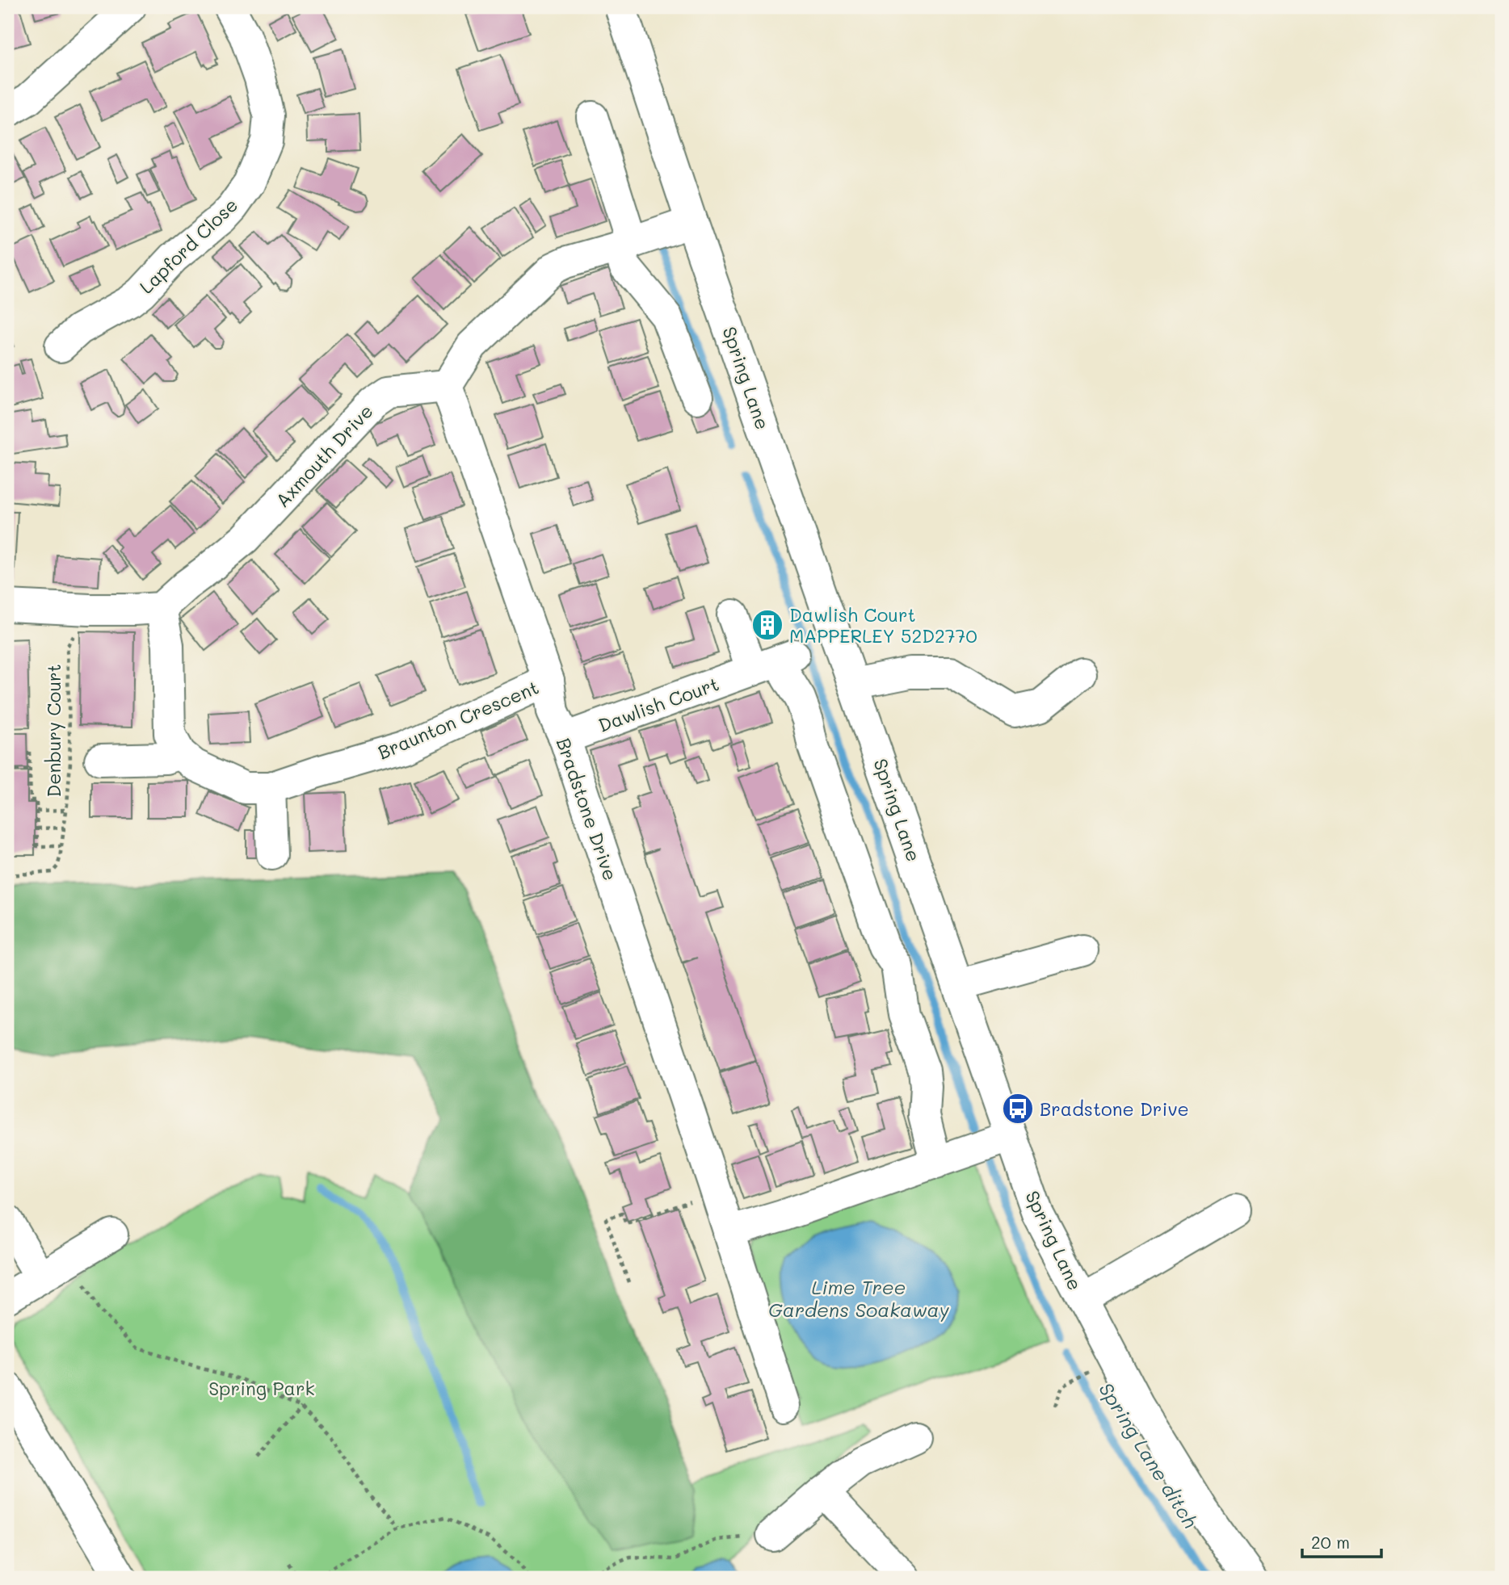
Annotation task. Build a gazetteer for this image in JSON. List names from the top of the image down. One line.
{"streets":{"street":["Lapford Close","Spring Lane","Axmouth Drive","Dawlish Court","Braunton Crescent","Bradstone Drive"],"path":["Denbury Court"]},"crossings":[["Axmouth Drive","Bradstone Drive"],["Dawlish Court","Bradstone Drive"],["Braunton Crescent","Bradstone Drive"]],"water":["Lime Tree Gardens Soakaway","Spring Lane ditch"],"parks":["Spring Park"],"places":{"building":["Dawlish Court MAPPERLEY 52D2770"],"bus stop":["Bradstone Drive"]},"scale_bar":"20 m"}
